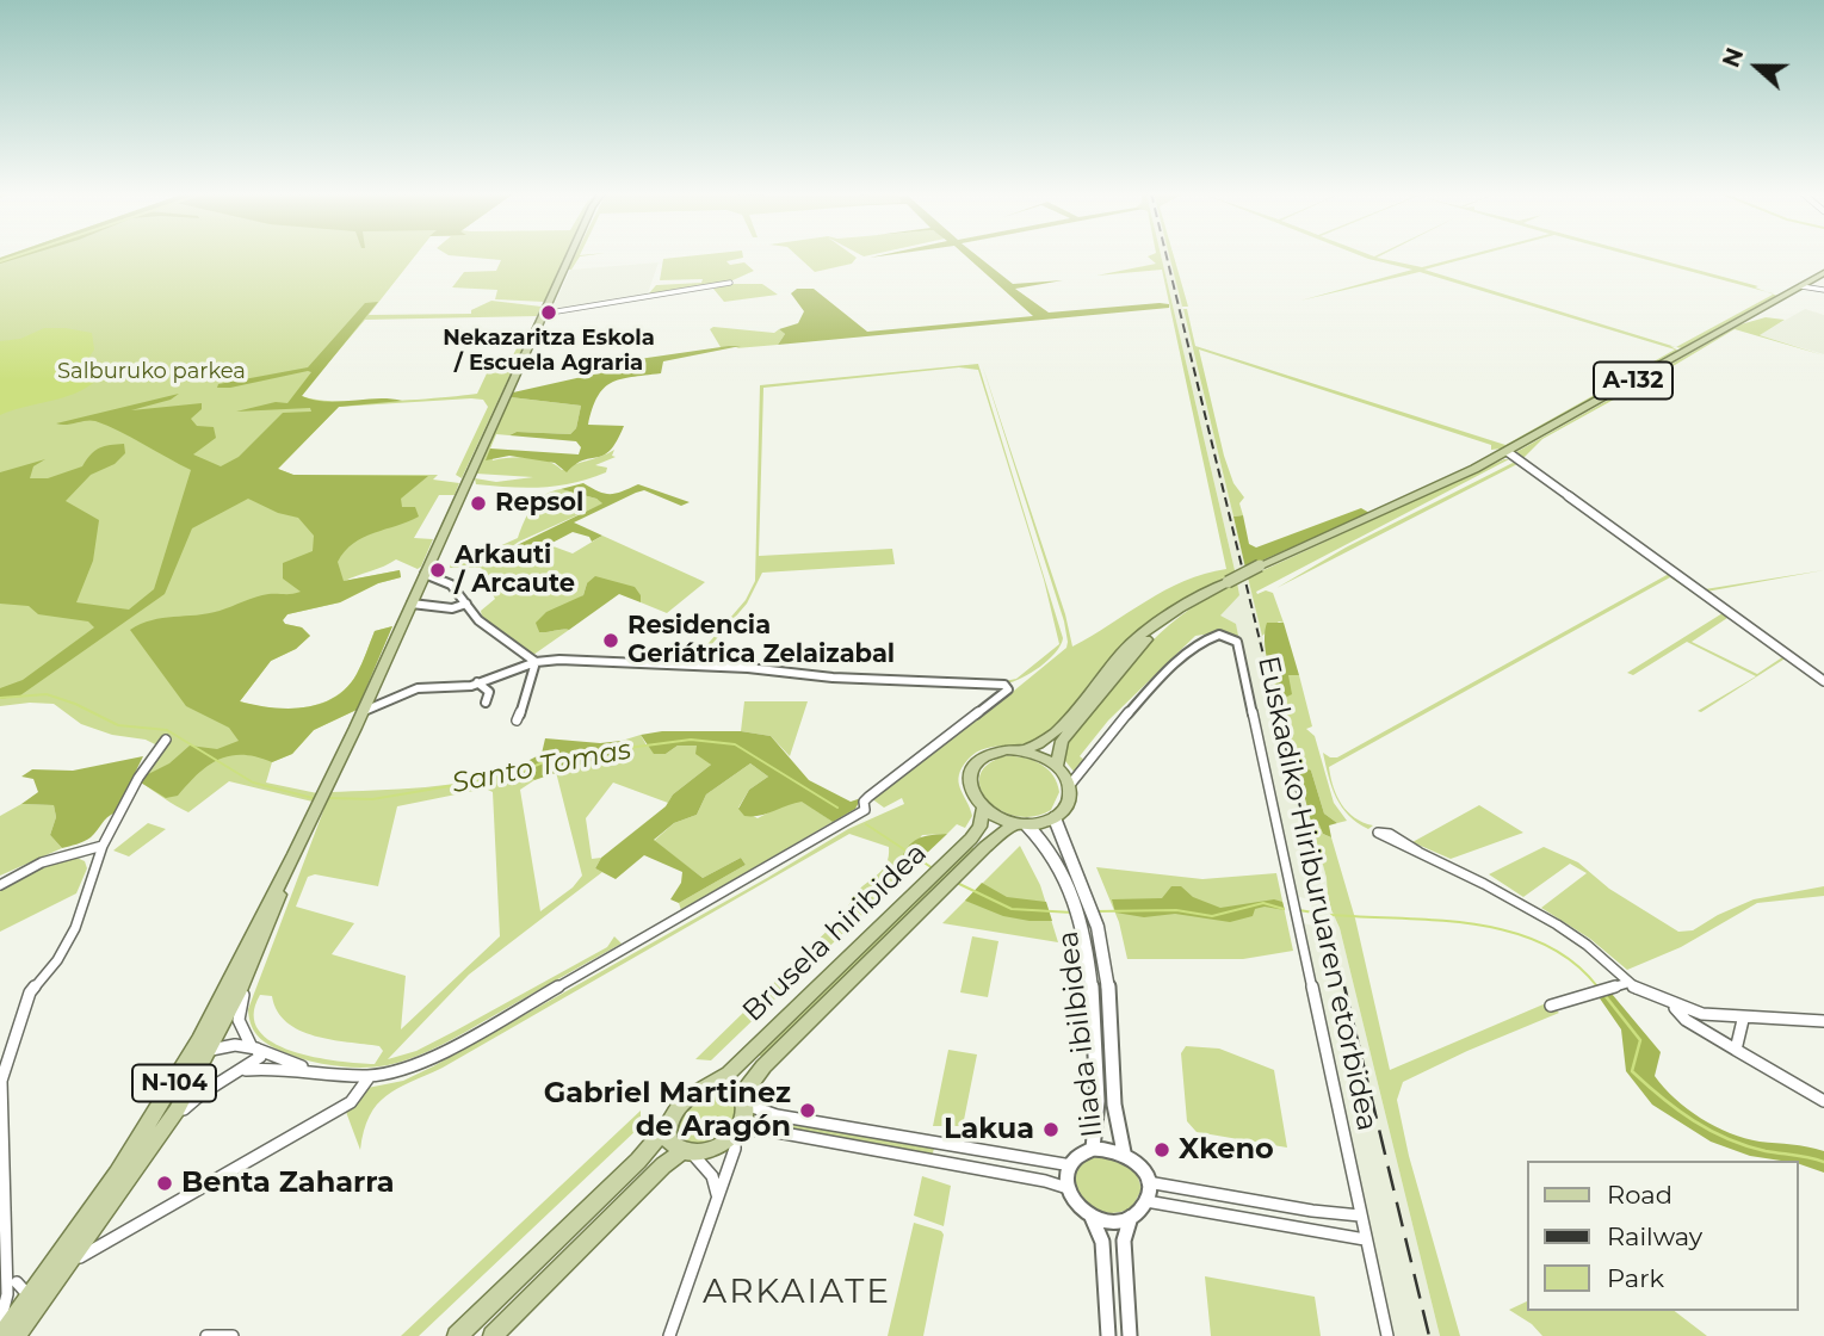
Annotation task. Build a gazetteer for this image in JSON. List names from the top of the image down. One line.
{"streets":{"main road":["A-132","Brusela hiribidea","N-104"],"street":["Euskadiko Hiriburuaren etorbidea","Iliada ibilbidea"]},"crossings":[["A-132","Euskadiko Hiriburuaren etorbidea"],["A-132","Brusela hiribidea"],["A-132","Iliada ibilbidea"],["Euskadiko Hiriburuaren etorbidea","Brusela hiribidea"],["Euskadiko Hiriburuaren etorbidea","Iliada ibilbidea"],["Brusela hiribidea","Iliada ibilbidea"]],"districts":["ARKAIATE"],"water":["Santo Tomas"],"parks":["Salburuko parkea"],"places":["Nekazaritza Eskola / Escuela Agraria","Repsol","Arkauti / Arcaute","Residencia Geriátrica Zelaizabal","Gabriel Martinez de Aragón","Lakua","Xkeno","Benta Zaharra"],"legend":["Road","Railway","Park"],"north":"left"}
